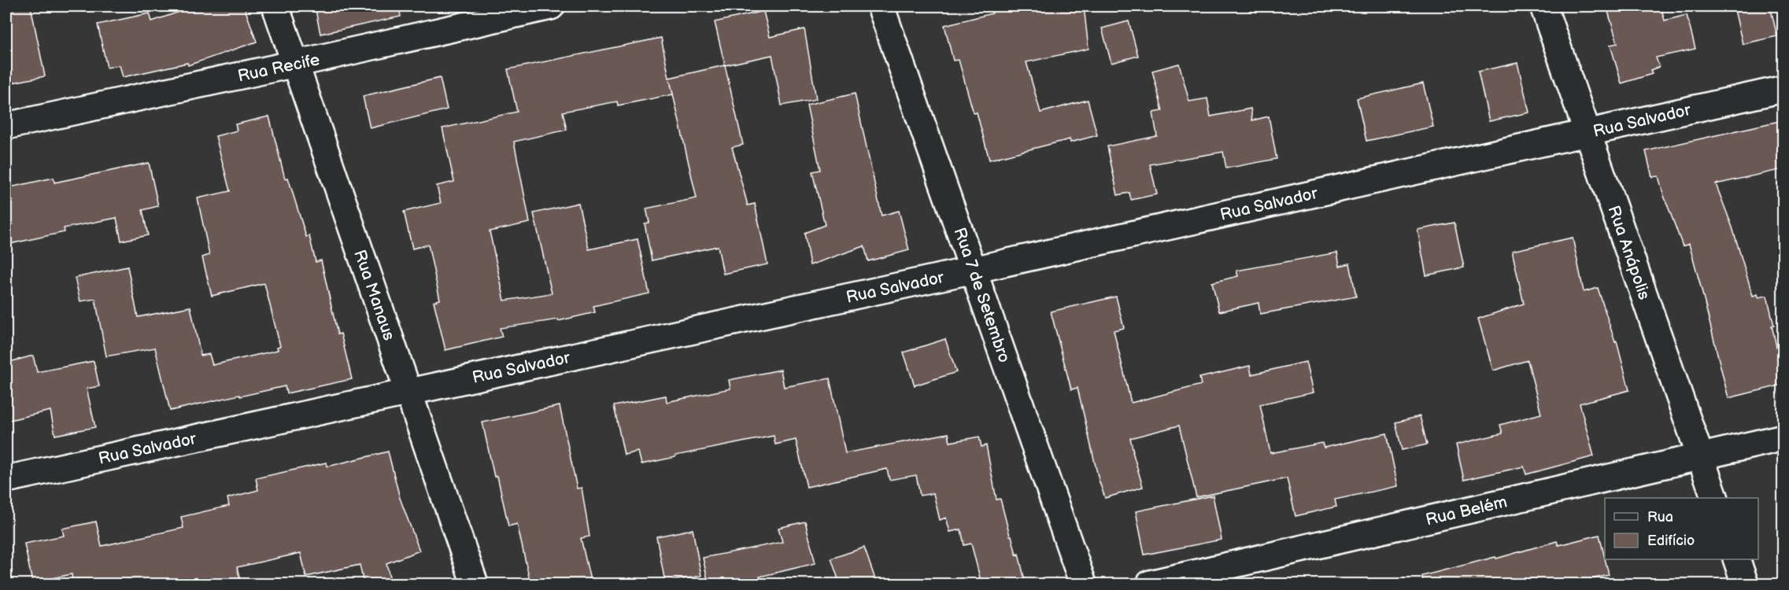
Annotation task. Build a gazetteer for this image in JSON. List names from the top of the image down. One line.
{"streets":{"street":["Rua Recife","Rua Salvador","Rua Anápolis","Rua Manaus","Rua 7 de Setembro","Rua Belém"]},"crossings":[["Rua Recife","Rua Manaus"],["Rua Salvador","Rua Anápolis"],["Rua Salvador","Rua Manaus"],["Rua Salvador","Rua 7 de Setembro"],["Rua Anápolis","Rua Belém"]],"legend":["Rua","Edifício"]}
